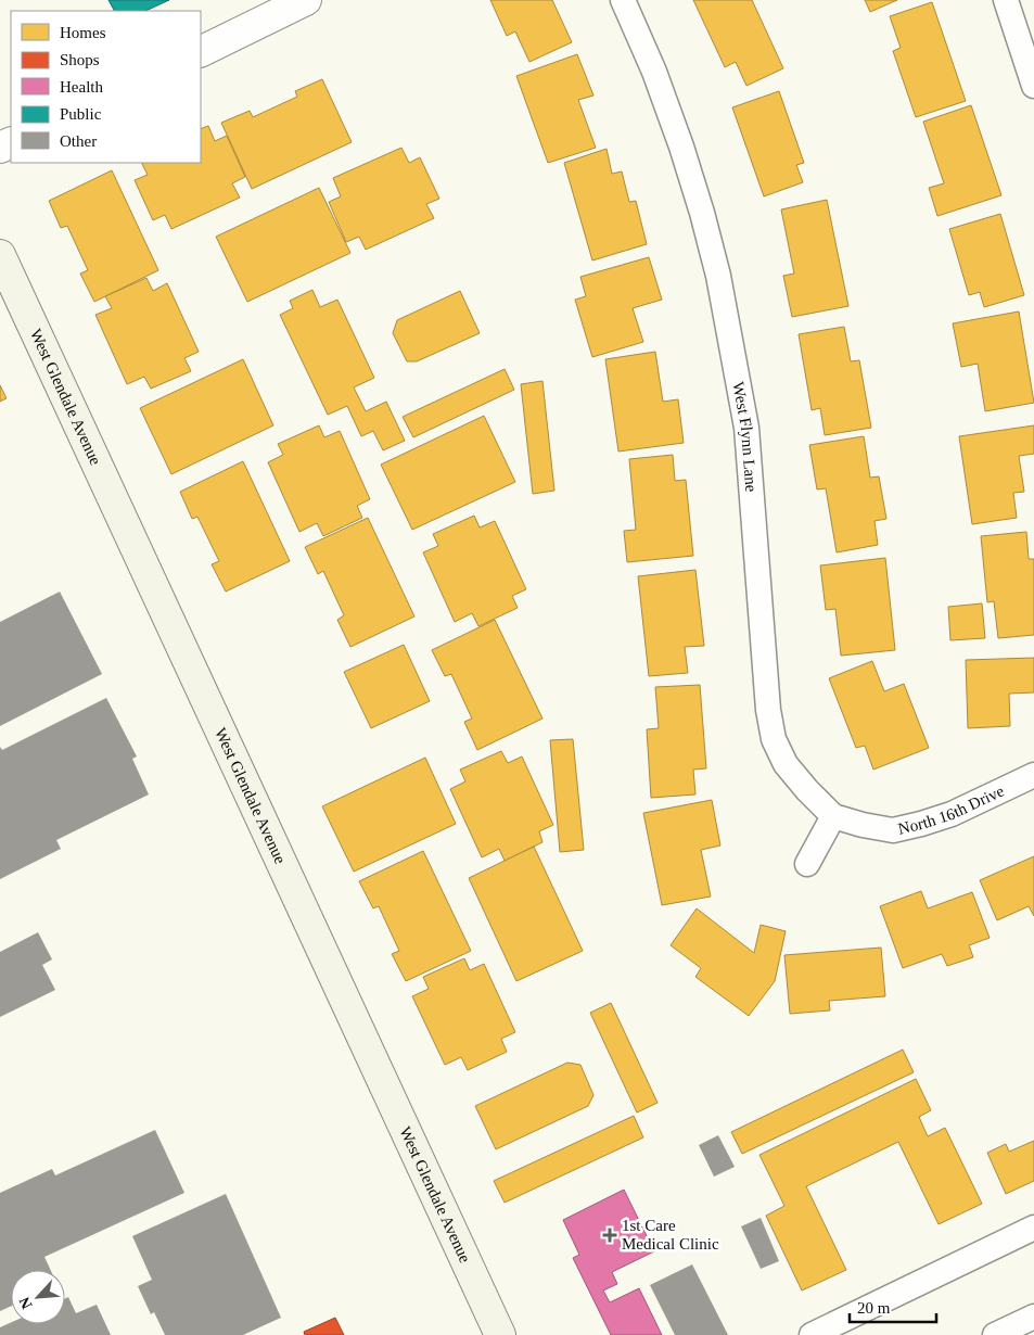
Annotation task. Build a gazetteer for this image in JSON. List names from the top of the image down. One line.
{"streets":{"main road":["West Glendale Avenue"],"street":["West Flynn Lane","North 16th Drive"]},"crossings":[["West Flynn Lane","North 16th Drive"]],"places":{"health":["1st Care Medical Clinic"]},"legend":["Homes","Shops","Health","Public","Other"],"scale_bar":"20 m","north":"bottom left"}
